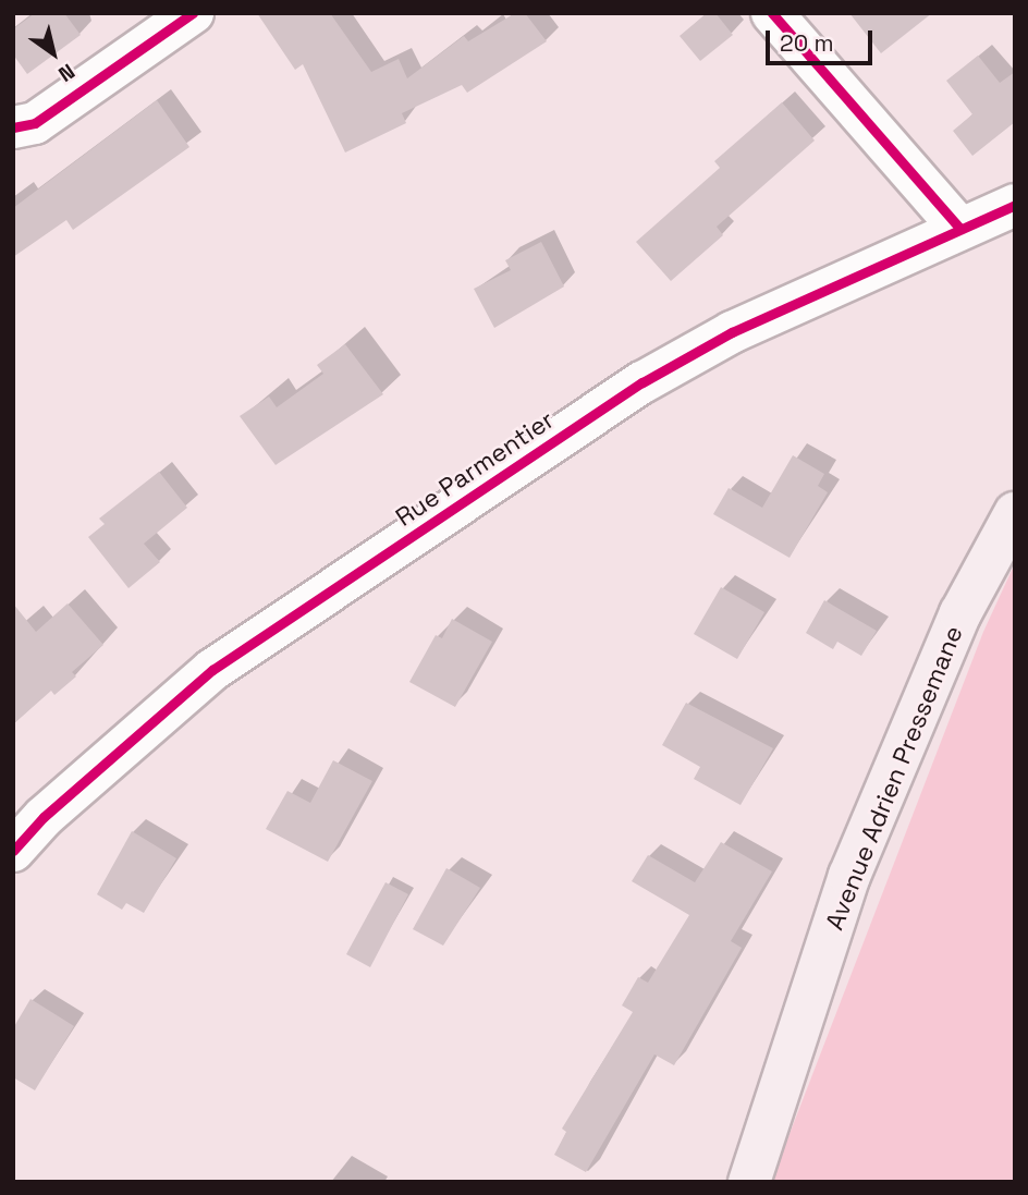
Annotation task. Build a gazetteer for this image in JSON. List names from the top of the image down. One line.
{"streets":{"main road":["Avenue Adrien Pressemane"],"street":["Rue Parmentier"]},"scale_bar":"20 m","north":"bottom right"}
